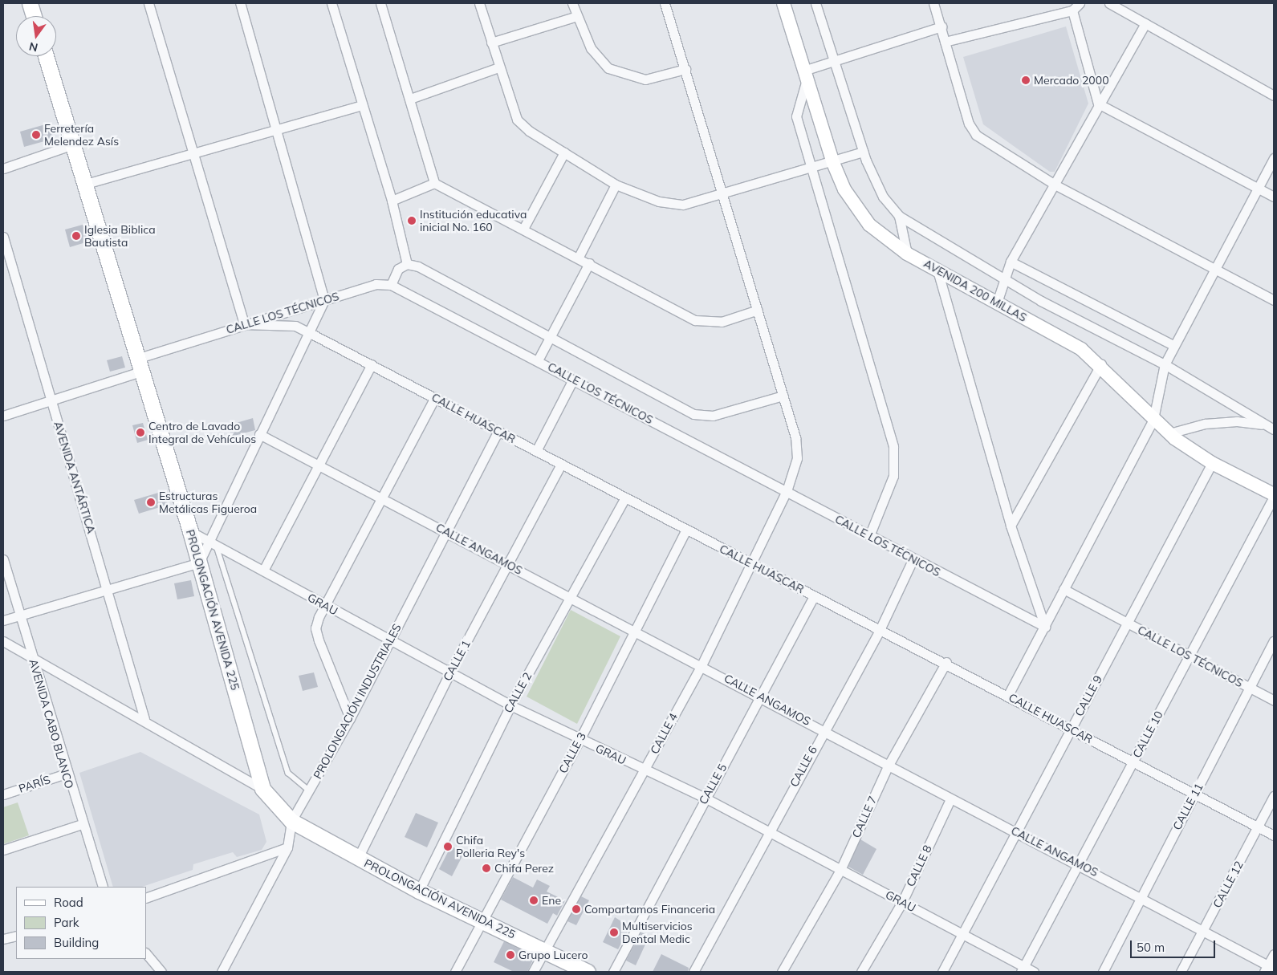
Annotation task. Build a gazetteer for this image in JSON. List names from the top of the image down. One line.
{"streets":{"main road":["AVENIDA 200 MILLAS","PROLONGACIÓN AVENIDA 225"],"street":["CALLE LOS TÉCNICOS","CALLE HUASCAR","AVENIDA ANTÁRTICA","CALLE ANGAMOS","GRAU","CALLE 1","CALLE 2","CALLE 9","PROLONGACIÓN INDUSTRIALES","AVENIDA CABO BLANCO","CALLE 4","CALLE 10","CALLE 3","CALLE 6","PARÍS","CALLE 5","CALLE 11","CALLE 7","CALLE 8","CALLE 12"]},"crossings":[["AVENIDA 200 MILLAS","CALLE 9"],["AVENIDA 200 MILLAS","CALLE 10"],["CALLE LOS TÉCNICOS","CALLE HUASCAR"],["CALLE LOS TÉCNICOS","AVENIDA ANTÁRTICA"],["CALLE LOS TÉCNICOS","PROLONGACIÓN AVENIDA 225"],["CALLE LOS TÉCNICOS","CALLE 9"],["CALLE LOS TÉCNICOS","CALLE 4"],["CALLE LOS TÉCNICOS","CALLE 10"],["CALLE LOS TÉCNICOS","CALLE 6"],["CALLE LOS TÉCNICOS","CALLE 11"],["CALLE HUASCAR","CALLE 1"],["CALLE HUASCAR","CALLE 2"],["CALLE HUASCAR","CALLE 9"],["CALLE HUASCAR","PROLONGACIÓN INDUSTRIALES"],["CALLE HUASCAR","CALLE 4"],["CALLE HUASCAR","CALLE 10"],["CALLE HUASCAR","CALLE 3"],["CALLE HUASCAR","CALLE 6"],["CALLE HUASCAR","CALLE 5"],["CALLE HUASCAR","CALLE 11"],["CALLE HUASCAR","CALLE 7"],["CALLE HUASCAR","CALLE 12"],["CALLE ANGAMOS","CALLE 1"],["CALLE ANGAMOS","CALLE 2"],["CALLE ANGAMOS","CALLE 9"],["CALLE ANGAMOS","PROLONGACIÓN INDUSTRIALES"],["CALLE ANGAMOS","CALLE 4"],["CALLE ANGAMOS","CALLE 10"],["CALLE ANGAMOS","CALLE 3"],["CALLE ANGAMOS","CALLE 6"],["CALLE ANGAMOS","CALLE 5"],["CALLE ANGAMOS","CALLE 11"],["CALLE ANGAMOS","CALLE 7"],["CALLE ANGAMOS","CALLE 8"],["CALLE ANGAMOS","CALLE 12"],["GRAU","PROLONGACIÓN AVENIDA 225"],["GRAU","CALLE 1"],["GRAU","CALLE 2"],["GRAU","CALLE 9"],["GRAU","PROLONGACIÓN INDUSTRIALES"],["GRAU","CALLE 4"],["GRAU","CALLE 10"],["GRAU","CALLE 3"],["GRAU","CALLE 6"],["GRAU","CALLE 5"],["GRAU","CALLE 7"],["GRAU","CALLE 8"],["PROLONGACIÓN AVENIDA 225","CALLE 1"],["PROLONGACIÓN AVENIDA 225","CALLE 2"],["PROLONGACIÓN AVENIDA 225","PROLONGACIÓN INDUSTRIALES"],["PROLONGACIÓN AVENIDA 225","CALLE 4"],["PROLONGACIÓN AVENIDA 225","CALLE 3"],["AVENIDA CABO BLANCO","PARÍS"]],"places":["Mercado 2000","Ferretería Melendez Asís","Institución educativa inicial No. 160","Iglesia Biblica Bautista","Centro de Lavado Integral de Vehículos","Estructuras Metálicas Figueroa","Chifa Polleria Rey's","Chifa Perez","Ene","Compartamos Financeria","Multiservicios Dental Medic","Grupo Lucero"],"legend":["Road","Park","Building"],"scale_bar":"50 m","north":"bottom"}
